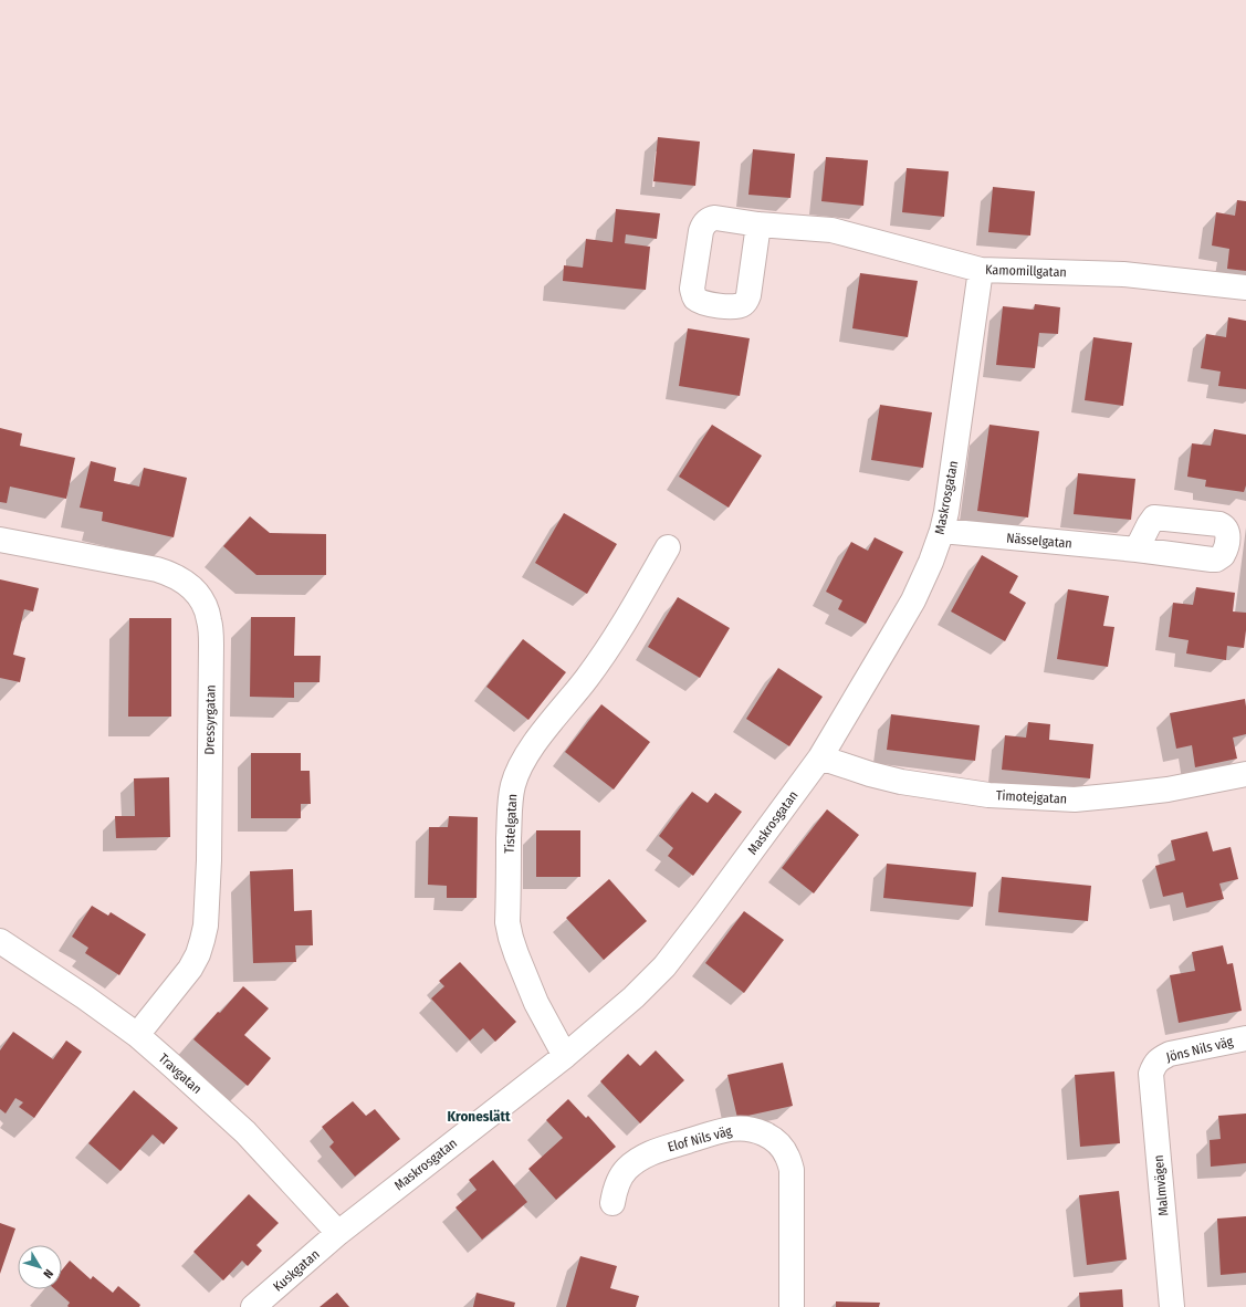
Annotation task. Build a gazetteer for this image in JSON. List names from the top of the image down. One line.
{"streets":{"street":["Kamomillgatan","Maskrosgatan","Nässelgatan","Dressyrgatan","Timotejgatan","Tistelgatan","Jöns Nils väg","Travgatan","Elof Nils väg","Malmvägen","Kuskgatan"]},"crossings":[["Kamomillgatan","Maskrosgatan"],["Maskrosgatan","Nässelgatan"],["Maskrosgatan","Timotejgatan"],["Maskrosgatan","Tistelgatan"],["Maskrosgatan","Travgatan"],["Maskrosgatan","Kuskgatan"],["Dressyrgatan","Travgatan"],["Jöns Nils väg","Malmvägen"],["Travgatan","Kuskgatan"]],"districts":["Kroneslätt"],"north":"bottom right"}
